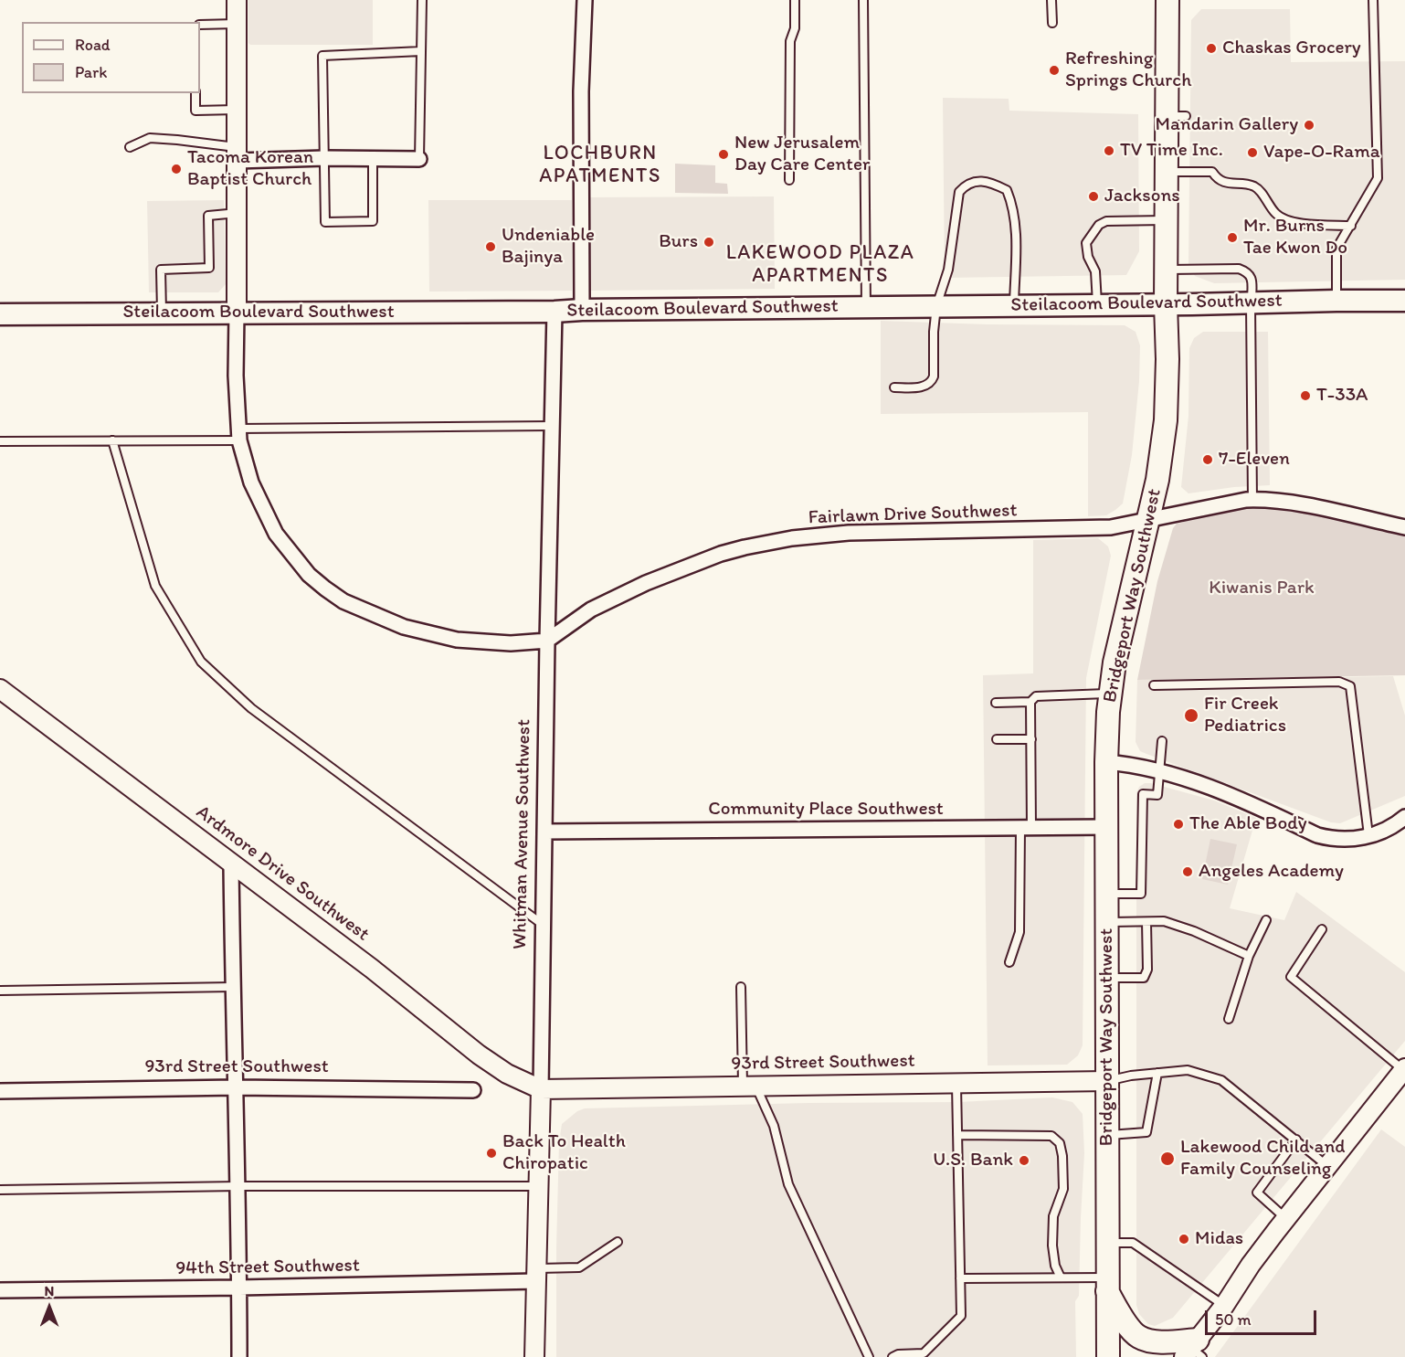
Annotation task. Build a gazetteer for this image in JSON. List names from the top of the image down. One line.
{"streets":{"main road":["Steilacoom Boulevard Southwest","Bridgeport Way Southwest"],"street":["Fairlawn Drive Southwest","Community Place Southwest","Whitman Avenue Southwest","Ardmore Drive Southwest","93rd Street Southwest","94th Street Southwest"]},"crossings":[["Steilacoom Boulevard Southwest","Fairlawn Drive Southwest"],["Steilacoom Boulevard Southwest","Bridgeport Way Southwest"],["Steilacoom Boulevard Southwest","Whitman Avenue Southwest"],["Fairlawn Drive Southwest","Bridgeport Way Southwest"],["Fairlawn Drive Southwest","Whitman Avenue Southwest"],["Bridgeport Way Southwest","Community Place Southwest"],["Bridgeport Way Southwest","93rd Street Southwest"],["Community Place Southwest","Whitman Avenue Southwest"],["Whitman Avenue Southwest","Ardmore Drive Southwest"],["Whitman Avenue Southwest","93rd Street Southwest"],["Whitman Avenue Southwest","94th Street Southwest"],["Ardmore Drive Southwest","93rd Street Southwest"]],"districts":["LOCHBURN APATMENTS","LAKEWOOD PLAZA APARTMENTS"],"parks":["Kiwanis Park"],"places":["Chaskas Grocery","Refreshing Springs Church","Mandarin Gallery","TV Time Inc.","Vape-O-Rama","New Jerusalem Day Care Center","Tacoma Korean Baptist Church","Jacksons","Mr. Burns Tae Kwon Do","Burs","Undeniable Bajinya","T-33A","7-Eleven","Fir Creek Pediatrics","The Able Body","Angeles Academy","Back To Health Chiropatic","Lakewood Child and Family Counseling","U.S. Bank","Midas"],"legend":["Road","Park"],"scale_bar":"50 m","north":"top"}
